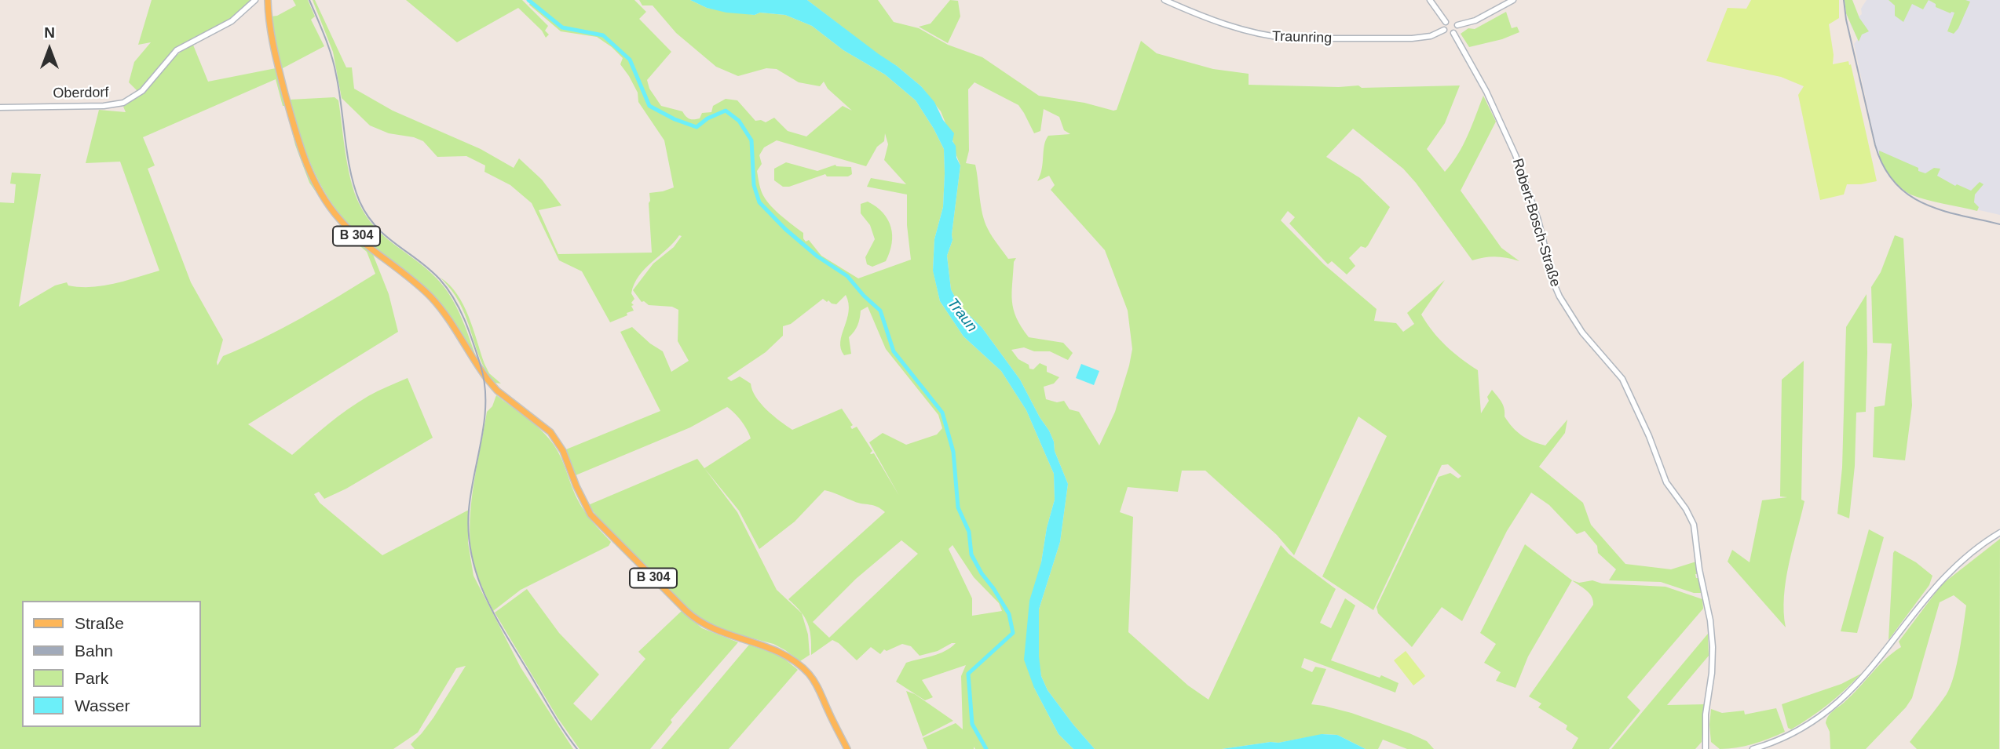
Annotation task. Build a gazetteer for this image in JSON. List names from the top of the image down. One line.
{"streets":{"main road":["B 304"],"street":["Traunring","Oberdorf","Robert-Bosch-Straße"]},"crossings":[["Traunring","Robert-Bosch-Straße"]],"water":["Traun"],"legend":["Straße","Bahn","Park","Wasser"],"north":"top"}
